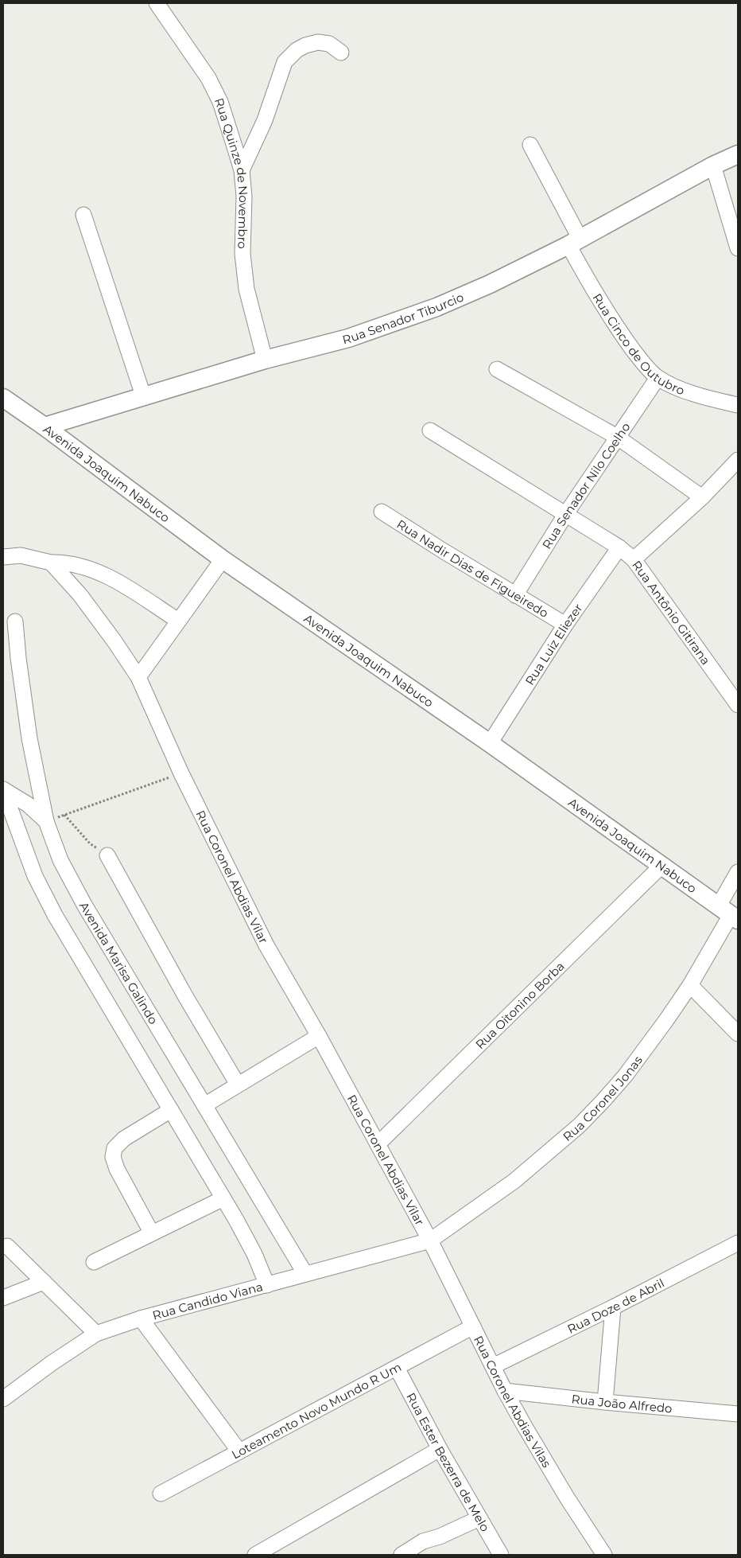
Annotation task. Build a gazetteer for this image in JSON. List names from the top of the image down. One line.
{"streets":{"street":["Rua Quinze de Novembro","Rua Senador Tiburcio","Rua Cinco de Outubro","Avenida Joaquim Nabuco","Rua Senador Nilo Coelho","Rua Nadir Dias de Figueiredo","Rua Antônio Gitirana","Rua Luiz Eliezer","Rua Coronel Abdias Vilar","Avenida Marisa Galindo","Rua Oitonino Borba","Rua Coronel Jonas","Rua Candido Viana","Rua Doze de Abril","Rua Coronel Abdias Vilas","Rua João Alfredo","Loteamento Novo Mundo R Um","Rua Ester Bezerra de Melo"]},"crossings":[["Rua Quinze de Novembro","Rua Senador Tiburcio"],["Rua Senador Tiburcio","Rua Cinco de Outubro"],["Rua Senador Tiburcio","Avenida Joaquim Nabuco"],["Rua Cinco de Outubro","Rua Senador Nilo Coelho"],["Avenida Joaquim Nabuco","Rua Luiz Eliezer"],["Avenida Joaquim Nabuco","Rua Oitonino Borba"],["Avenida Joaquim Nabuco","Rua Coronel Jonas"],["Rua Senador Nilo Coelho","Rua Nadir Dias de Figueiredo"],["Rua Nadir Dias de Figueiredo","Rua Luiz Eliezer"],["Rua Coronel Abdias Vilar","Rua Oitonino Borba"],["Rua Coronel Abdias Vilar","Rua Coronel Jonas"],["Rua Coronel Abdias Vilar","Rua Candido Viana"],["Rua Coronel Abdias Vilar","Rua Coronel Abdias Vilas"],["Avenida Marisa Galindo","Rua Candido Viana"],["Rua Coronel Jonas","Rua Candido Viana"],["Rua Coronel Jonas","Rua Coronel Abdias Vilas"],["Rua Candido Viana","Rua Coronel Abdias Vilas"],["Rua Doze de Abril","Rua Coronel Abdias Vilas"],["Rua Coronel Abdias Vilas","Rua João Alfredo"],["Rua Coronel Abdias Vilas","Loteamento Novo Mundo R Um"],["Loteamento Novo Mundo R Um","Rua Ester Bezerra de Melo"]]}
